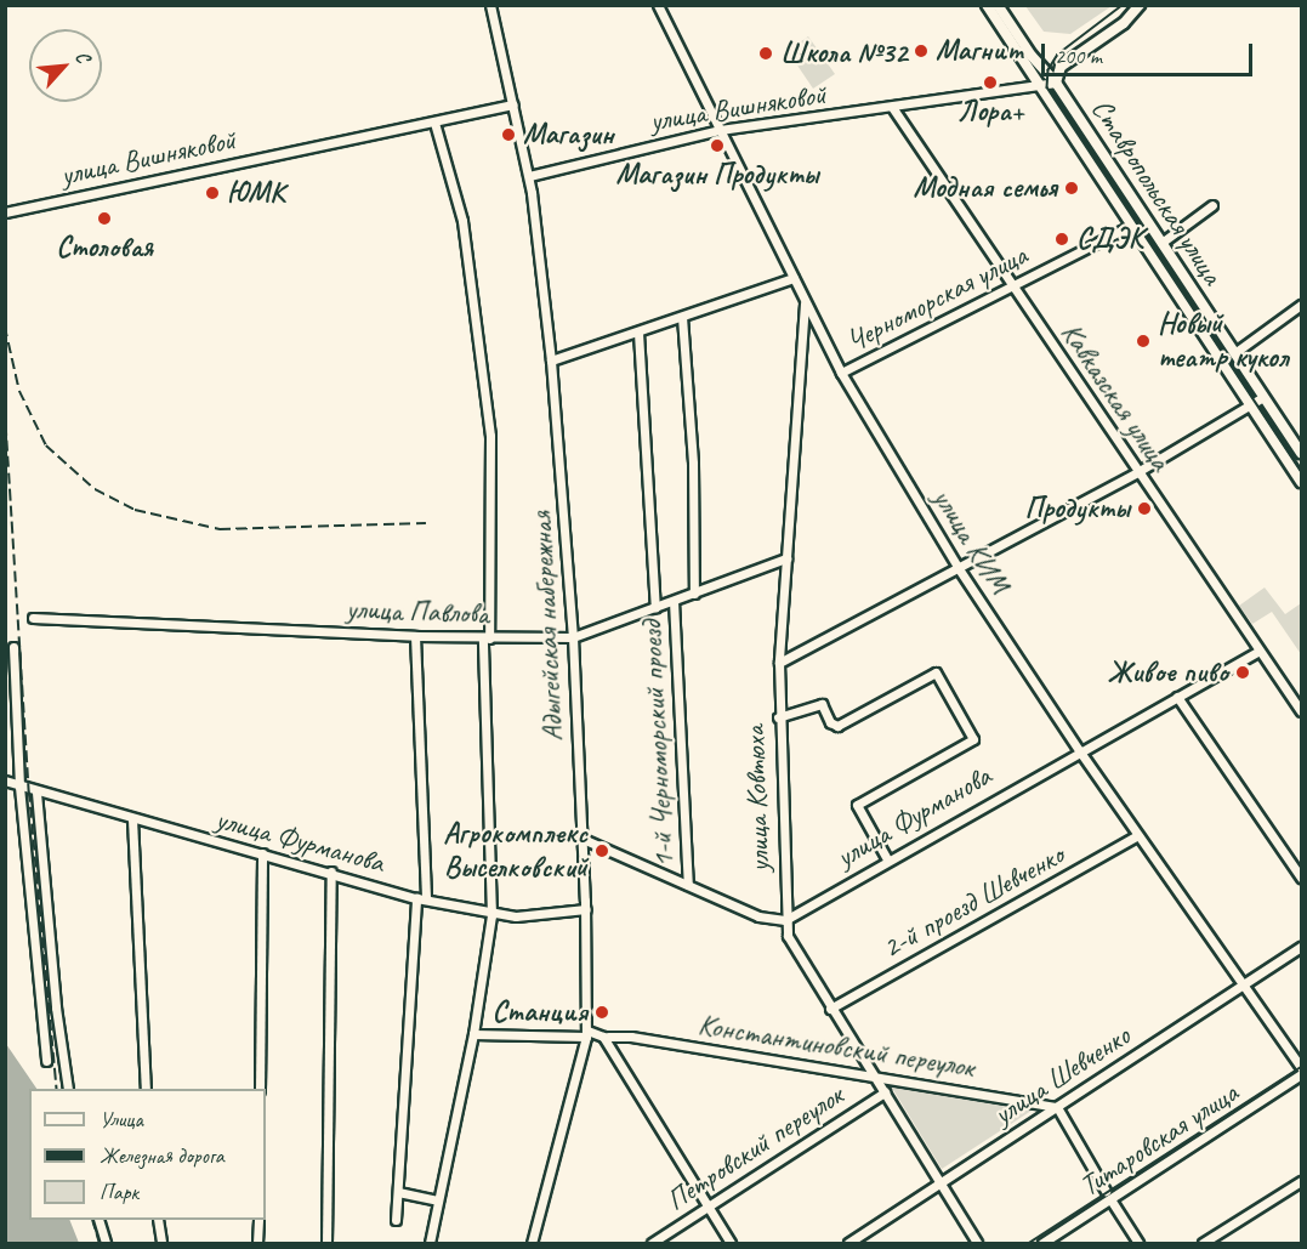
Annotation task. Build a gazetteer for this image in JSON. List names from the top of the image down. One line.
{"streets":{"main road":["Ставропольская улица"],"street":["улица Вишняковой","Черноморская улица","Кавказская улица","улица КИМ","улица Павлова","Адыгейская набережная","1-й Черноморский проезд","улица Ковтюха","улица Фурманова","2-й проезд Шевченко","Константиновский переулок","улица Шевченко","Титаровская улица","Петровский переулок"]},"crossings":[["улица Вишняковой","Ставропольская улица"],["улица Вишняковой","Кавказская улица"],["улица Вишняковой","улица КИМ"],["улица Вишняковой","Адыгейская набережная"],["Ставропольская улица","Черноморская улица"],["Черноморская улица","Кавказская улица"],["Черноморская улица","улица КИМ"],["Кавказская улица","улица Фурманова"],["улица КИМ","улица Ковтюха"],["улица КИМ","улица Фурманова"],["улица КИМ","2-й проезд Шевченко"],["улица КИМ","улица Шевченко"],["улица Павлова","Адыгейская набережная"],["улица Павлова","1-й Черноморский проезд"],["улица Павлова","улица Ковтюха"],["Адыгейская набережная","улица Фурманова"],["улица Ковтюха","улица Фурманова"],["улица Ковтюха","2-й проезд Шевченко"],["улица Ковтюха","Константиновский переулок"],["улица Ковтюха","улица Шевченко"],["улица Ковтюха","Петровский переулок"],["Константиновский переулок","улица Шевченко"]],"places":["Магнит","Школа №32","Лора+","Магазин","Магазин Продукты","Модная семья","ЮМК","Столовая","СДЭК","Новый театр кукол","Продукты","Живое пиво","Агрокомплекс Выселковский","Станция"],"legend":["Улица","Железная дорога","Парк"],"scale_bar":"200 m","north":"top right"}
